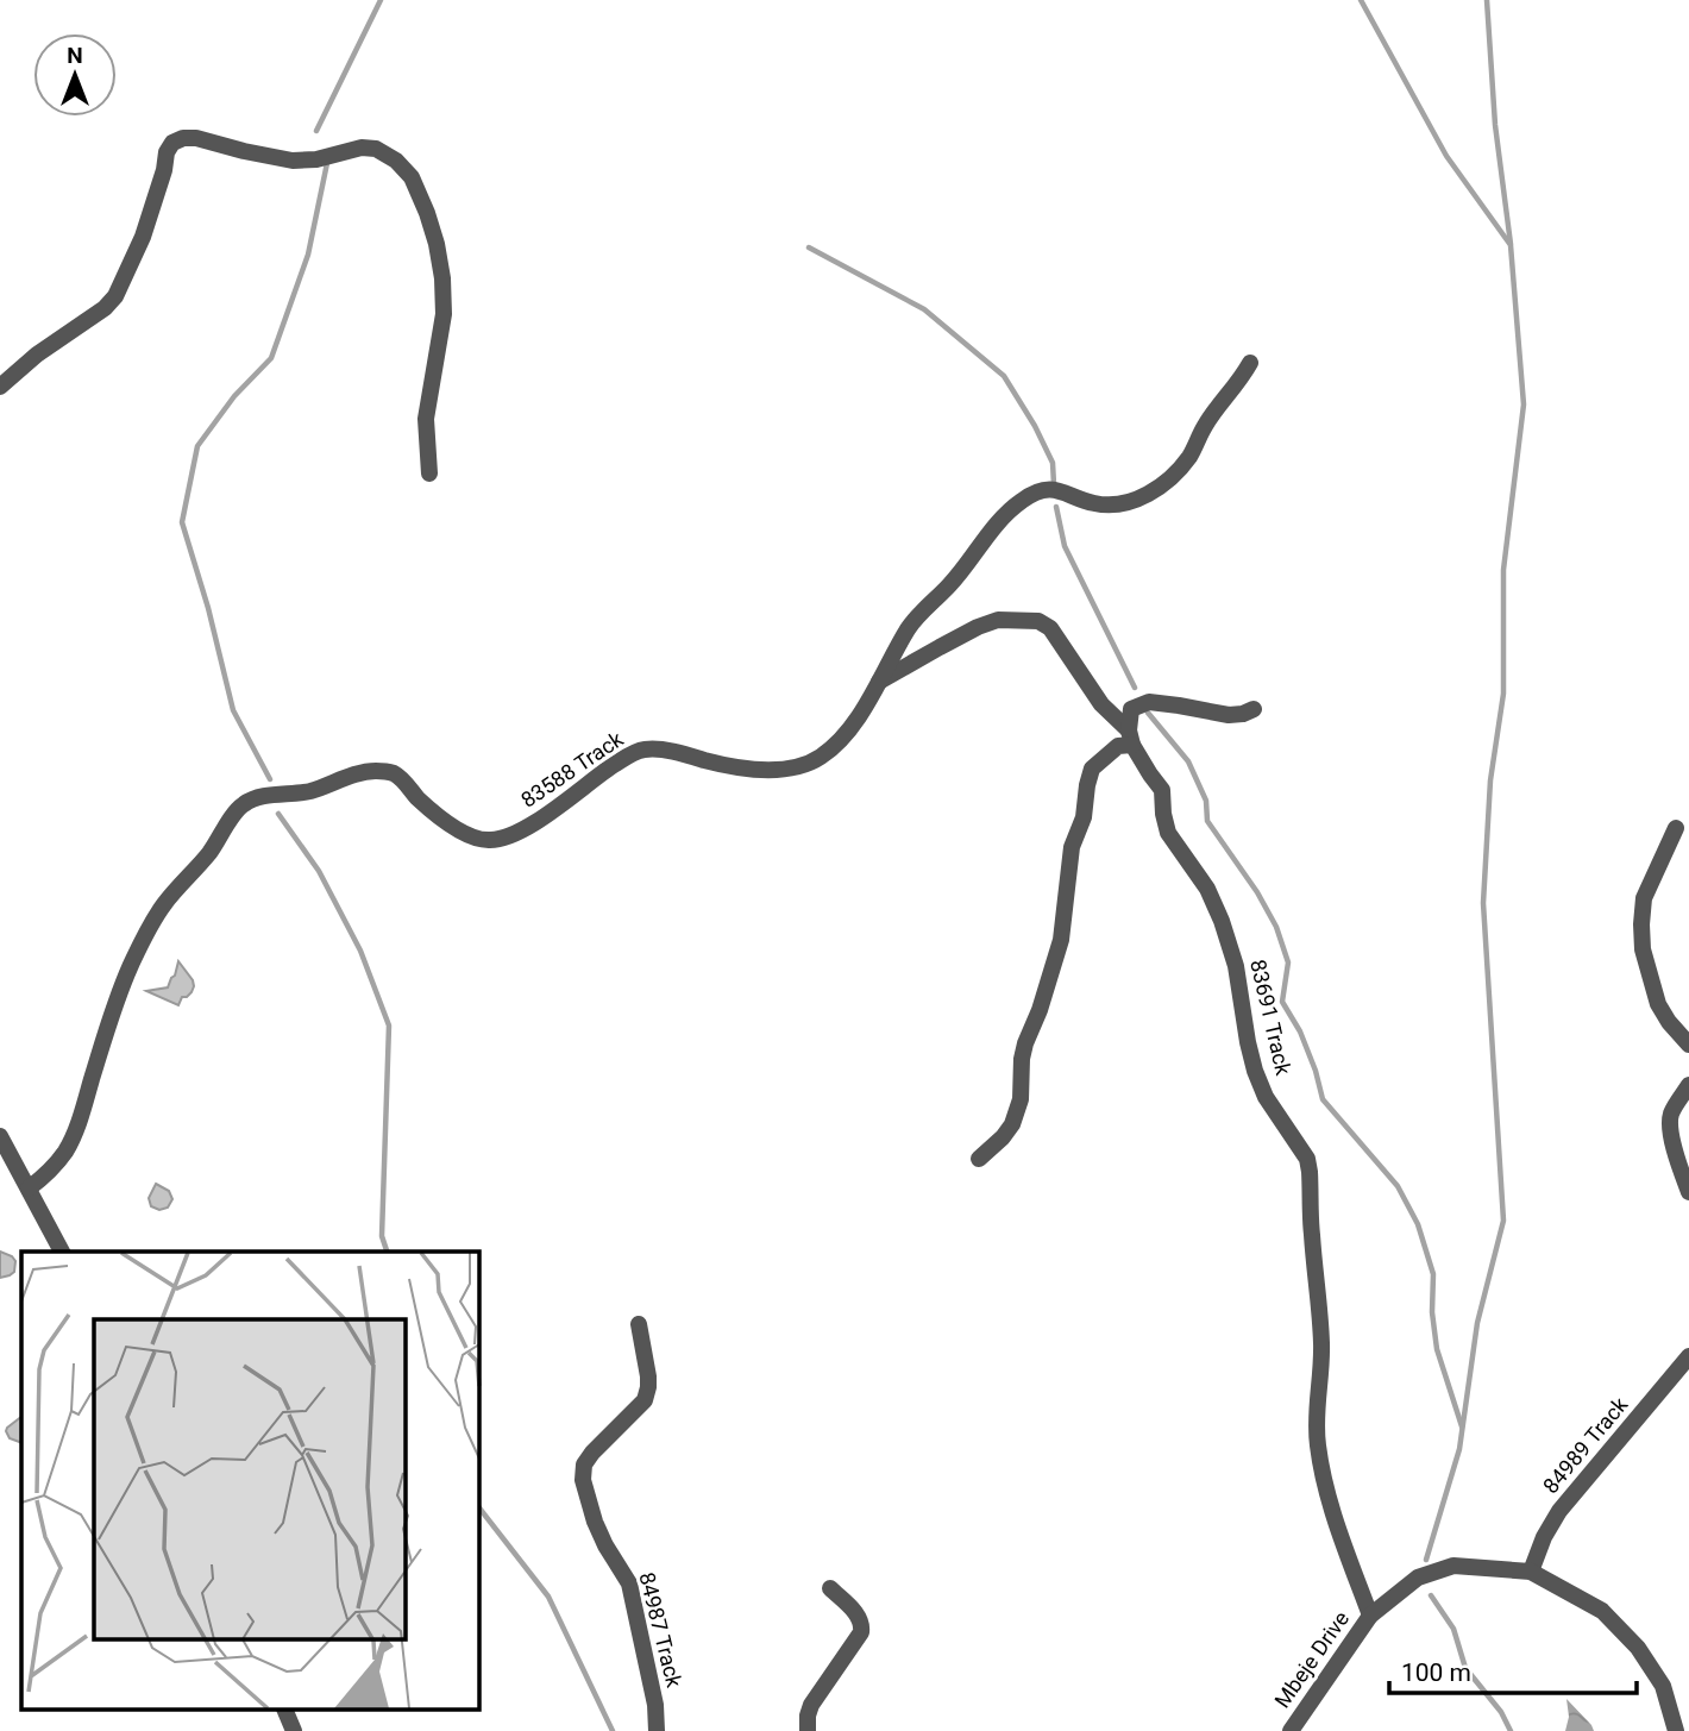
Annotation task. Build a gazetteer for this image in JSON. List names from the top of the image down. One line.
{"streets":{"street":["83588 Track","83691 Track","84989 Track","84987 Track","Mbeje Drive"]},"crossings":[["83588 Track","83691 Track"],["83691 Track","Mbeje Drive"],["84989 Track","Mbeje Drive"]],"scale_bar":"100 m","north":"top"}
